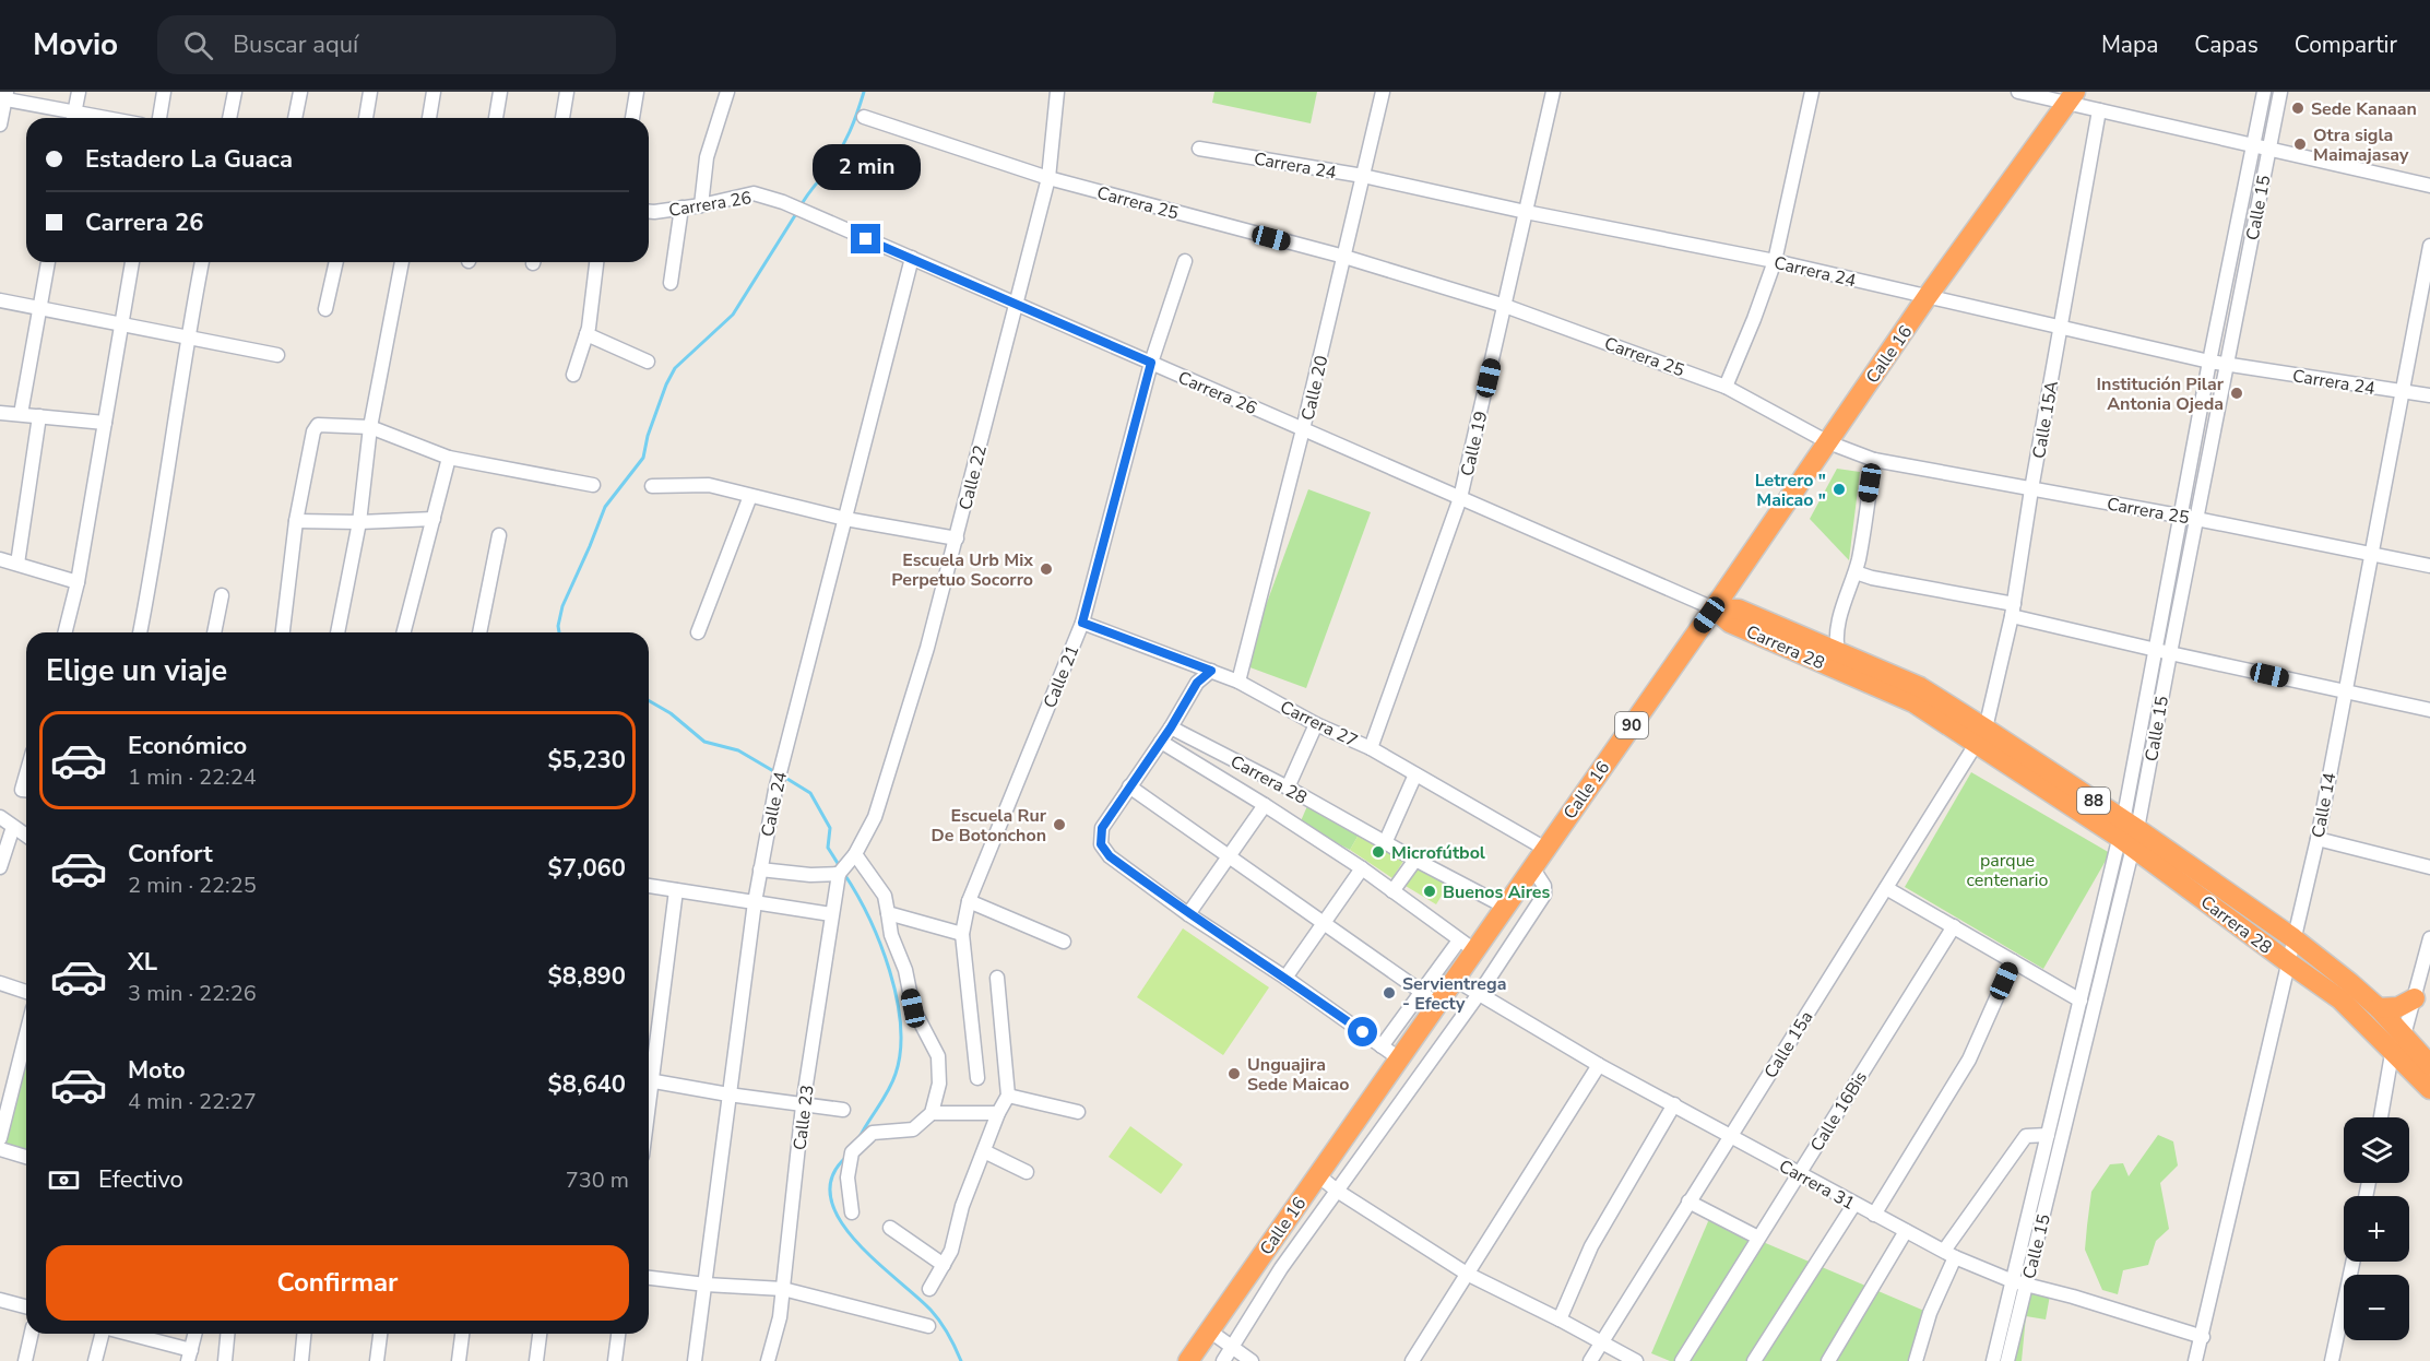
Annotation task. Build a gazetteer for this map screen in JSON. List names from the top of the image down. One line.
{"streets":{"highway":["Calle 16","Carrera 28","90","88"],"street":["Carrera 24","Carrera 25","Carrera 26","Calle 15","Calle 20","Calle 15A","Calle 19","Calle 22","Calle 21","Carrera 27","Calle 24","Calle 14","Calle 15a","Calle 16Bis","Calle 23","Carrera 31"]},"crossings":[["Carrera 24","Calle 15"],["Carrera 24","Calle 16"],["Carrera 24","Calle 20"],["Carrera 24","Calle 15A"],["Carrera 24","Calle 19"],["Carrera 24","Calle 14"],["Carrera 25","Calle 15"],["Carrera 25","Calle 16"],["Carrera 25","Calle 20"],["Carrera 25","Calle 15A"],["Carrera 25","Calle 19"],["Carrera 25","Calle 22"],["Carrera 25","Calle 14"],["Carrera 26","Calle 16"],["Carrera 26","Calle 20"],["Carrera 26","Calle 19"],["Carrera 26","Calle 22"],["Carrera 26","Carrera 28"],["Carrera 26","Calle 21"],["Carrera 26","Calle 24"],["Calle 15","Carrera 28"],["Calle 15","Carrera 31"],["Calle 16","Carrera 28"],["Calle 16","Carrera 27"],["Calle 16","Carrera 31"],["Calle 20","Carrera 27"],["Calle 15A","Carrera 28"],["Calle 15A","Calle 15a"],["Calle 19","Carrera 27"],["Calle 22","Calle 23"],["Carrera 28","Calle 14"],["Carrera 28","Calle 15a"],["Calle 21","Carrera 27"],["Calle 14","Carrera 31"],["Calle 15a","Carrera 31"],["Calle 16Bis","Carrera 31"]],"parks":["parque centenario"],"places":["Sede Kanaan","Otra sigla Maimajasay","Institución Pilar Antonia Ojeda","Letrero \" Maicao \"","Escuela Urb Mix Perpetuo Socorro","Escuela Rur De Botonchon","Microfútbol","Buenos Aires","Servientrega - Efecty","Unguajira Sede Maicao"],"page":{"header":"Movio","search":"Buscar aquí","nav":["Mapa","Capas","Compartir"],"banner":["Estadero La Guaca","Carrera 26"],"bubble":"2 min","heading":"Elige un viaje","list":[{"name":"Económico","note":"1 min · 22:24","value":"$5,230"},{"name":"Confort","note":"2 min · 22:25","value":"$7,060"},{"name":"XL","note":"3 min · 22:26","value":"$8,890"},{"name":"Moto","note":"4 min · 22:27","value":"$8,640"}],"map_buttons":["+","−"],"pay":["Efectivo","730 m"],"buttons":"Confirmar"}}
